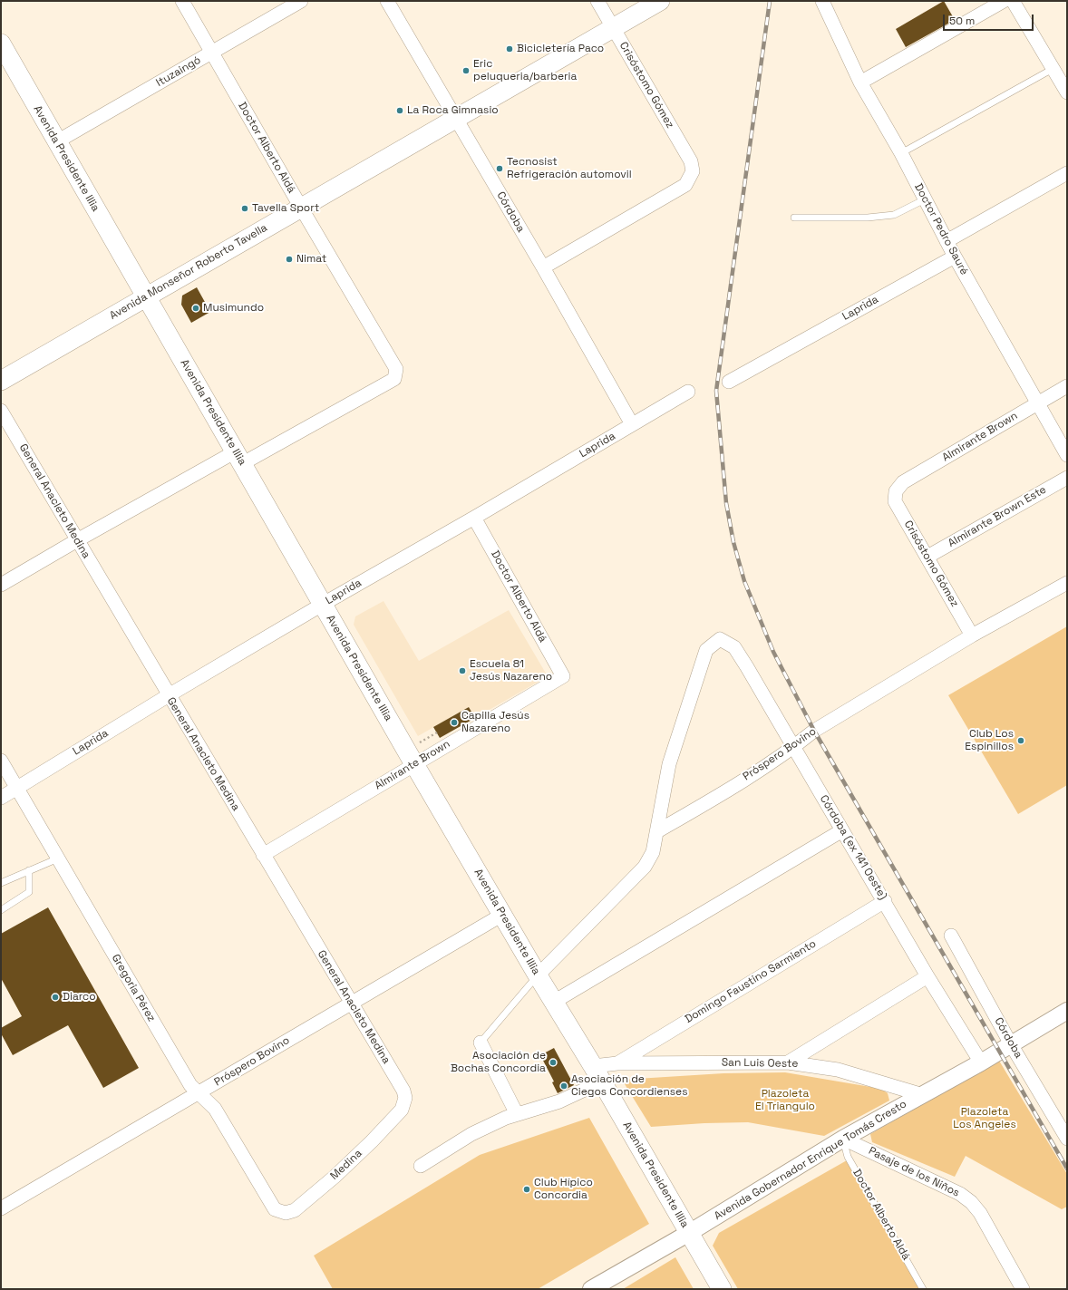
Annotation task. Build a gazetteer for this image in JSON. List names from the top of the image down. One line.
{"streets":{"main road":["Avenida Presidente Illia","Avenida Monseñor Roberto Tavella"],"street":["Ituzaingó","Crisóstomo Gómez","Doctor Alberto Aldá","Córdoba","Doctor Pedro Sauré","Laprida","Almirante Brown","General Anacleto Medina","Almirante Brown Este","Próspero Bovino","Córdoba (ex 141 Oeste)","Domingo Faustino Sarmiento","Gregoria Pérez","San Luis Oeste","Avenida Gobernador Enrique Tomás Cresto","Medina","Pasaje de los Niños"]},"crossings":[["Ituzaingó","Doctor Alberto Aldá"],["Ituzaingó","Avenida Presidente Illia"],["Crisóstomo Gómez","Córdoba"],["Crisóstomo Gómez","Avenida Monseñor Roberto Tavella"],["Crisóstomo Gómez","Almirante Brown"],["Crisóstomo Gómez","Almirante Brown Este"],["Crisóstomo Gómez","Próspero Bovino"],["Doctor Alberto Aldá","Avenida Presidente Illia"],["Doctor Alberto Aldá","Avenida Monseñor Roberto Tavella"],["Doctor Alberto Aldá","Laprida"],["Doctor Alberto Aldá","Almirante Brown"],["Doctor Alberto Aldá","Avenida Gobernador Enrique Tomás Cresto"],["Doctor Alberto Aldá","Pasaje de los Niños"],["Avenida Presidente Illia","Avenida Monseñor Roberto Tavella"],["Avenida Presidente Illia","Laprida"],["Avenida Presidente Illia","Almirante Brown"],["Avenida Presidente Illia","Próspero Bovino"],["Avenida Presidente Illia","San Luis Oeste"],["Avenida Presidente Illia","Avenida Gobernador Enrique Tomás Cresto"],["Córdoba","Avenida Monseñor Roberto Tavella"],["Córdoba","Laprida"],["Córdoba","Avenida Gobernador Enrique Tomás Cresto"],["Doctor Pedro Sauré","Laprida"],["Doctor Pedro Sauré","Almirante Brown"],["Laprida","General Anacleto Medina"],["Laprida","Gregoria Pérez"],["Almirante Brown","General Anacleto Medina"],["General Anacleto Medina","Próspero Bovino"],["General Anacleto Medina","Medina"],["Próspero Bovino","Córdoba (ex 141 Oeste)"],["Próspero Bovino","Gregoria Pérez"],["Córdoba (ex 141 Oeste)","Domingo Faustino Sarmiento"],["Córdoba (ex 141 Oeste)","Avenida Gobernador Enrique Tomás Cresto"],["Domingo Faustino Sarmiento","San Luis Oeste"],["Gregoria Pérez","Medina"],["San Luis Oeste","Avenida Gobernador Enrique Tomás Cresto"],["Avenida Gobernador Enrique Tomás Cresto","Pasaje de los Niños"]],"parks":["Plazoleta El Triangulo","Plazoleta Los Angeles"],"places":["Bicicletería Paco","Eric peluqueria/barberia","La Roca Gimnasio","Tecnosist Refrigeración automovil","Tavella Sport","Nimat","Musimundo","Escuela 81 Jesús Nazareno","Capilla Jesús Nazareno","Club Los Espinillos","Diarco","Asociación de Bochas Concordia","Asociación de Ciegos Concordienses","Club Hípico Concordia"],"scale_bar":"50 m"}
